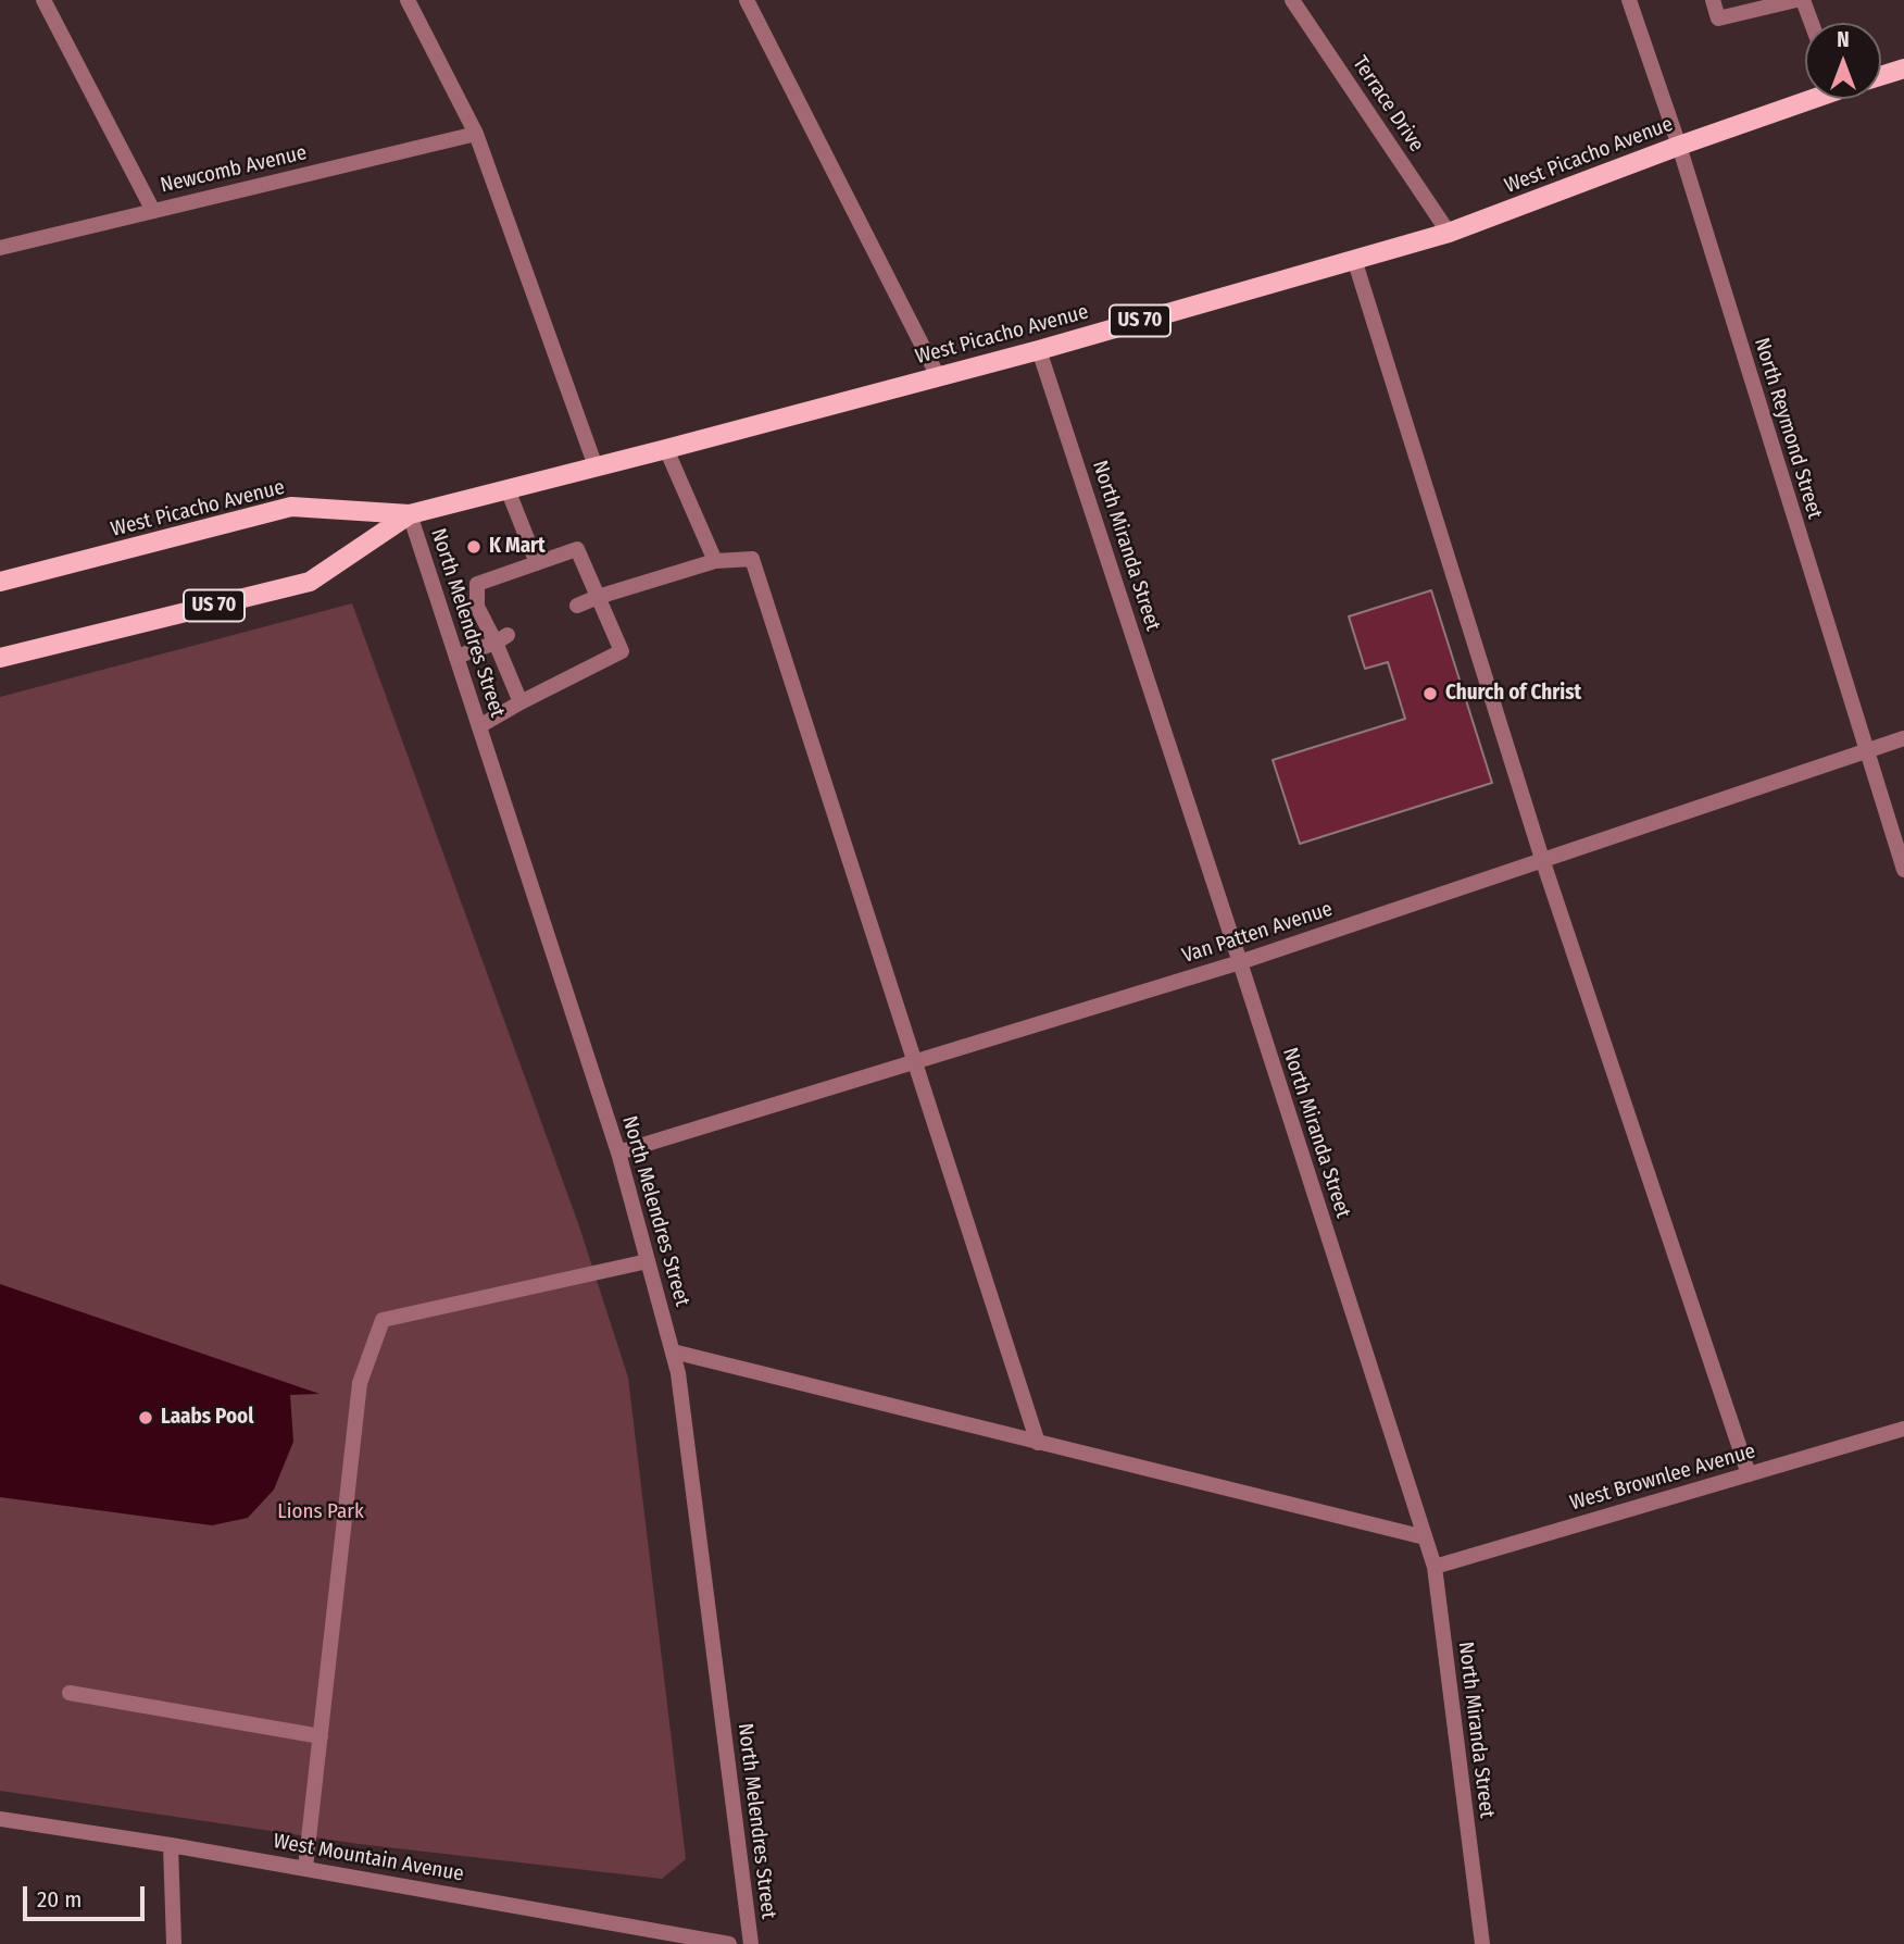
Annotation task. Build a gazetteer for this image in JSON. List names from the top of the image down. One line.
{"streets":{"main road":["West Picacho Avenue","US 70"],"street":["Terrace Drive","Newcomb Avenue","North Reymond Street","North Miranda Street","North Melendres Street","Van Patten Avenue","West Brownlee Avenue","West Mountain Avenue"]},"crossings":[["Terrace Drive","West Picacho Avenue"],["West Picacho Avenue","North Reymond Street"],["West Picacho Avenue","North Miranda Street"],["West Picacho Avenue","North Melendres Street"],["North Reymond Street","Van Patten Avenue"],["North Miranda Street","Van Patten Avenue"],["North Miranda Street","West Brownlee Avenue"],["North Melendres Street","Van Patten Avenue"]],"parks":["Lions Park"],"places":["K Mart","Church of Christ","Laabs Pool"],"scale_bar":"20 m","north":"top"}
